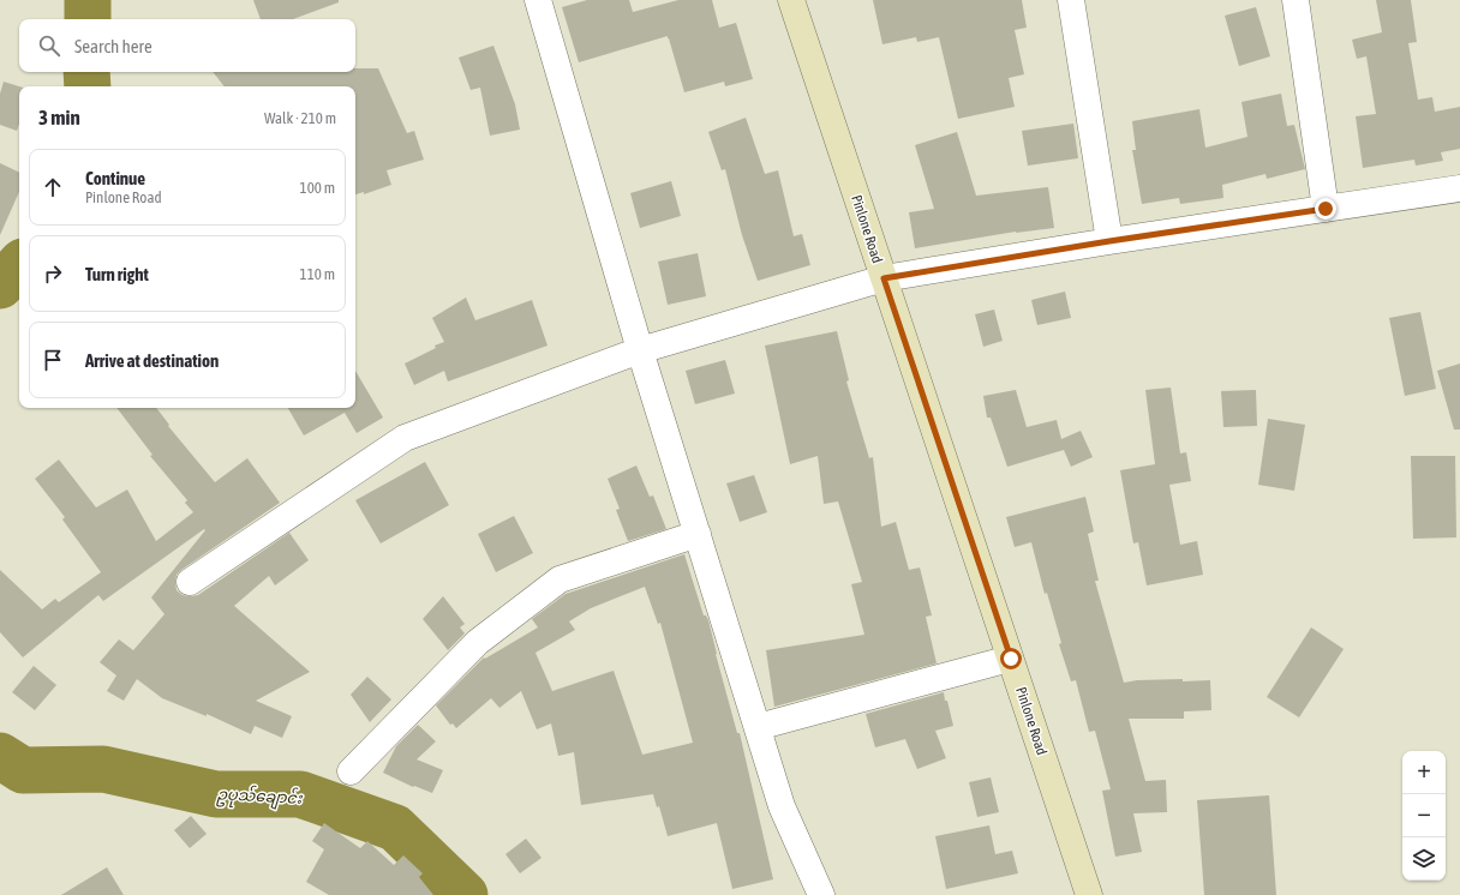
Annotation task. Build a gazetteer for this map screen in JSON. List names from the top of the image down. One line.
{"streets":{"street":["Pinlone Road"]},"water":["ဥပုသ်ချောင်း"],"page":{"search":"Search here","heading":["3 min","Walk · 210 m"],"list":[["Continue","Pinlone Road","100 m"],["Turn right","110 m"],"Arrive at destination"],"map_buttons":["+","−"]}}
